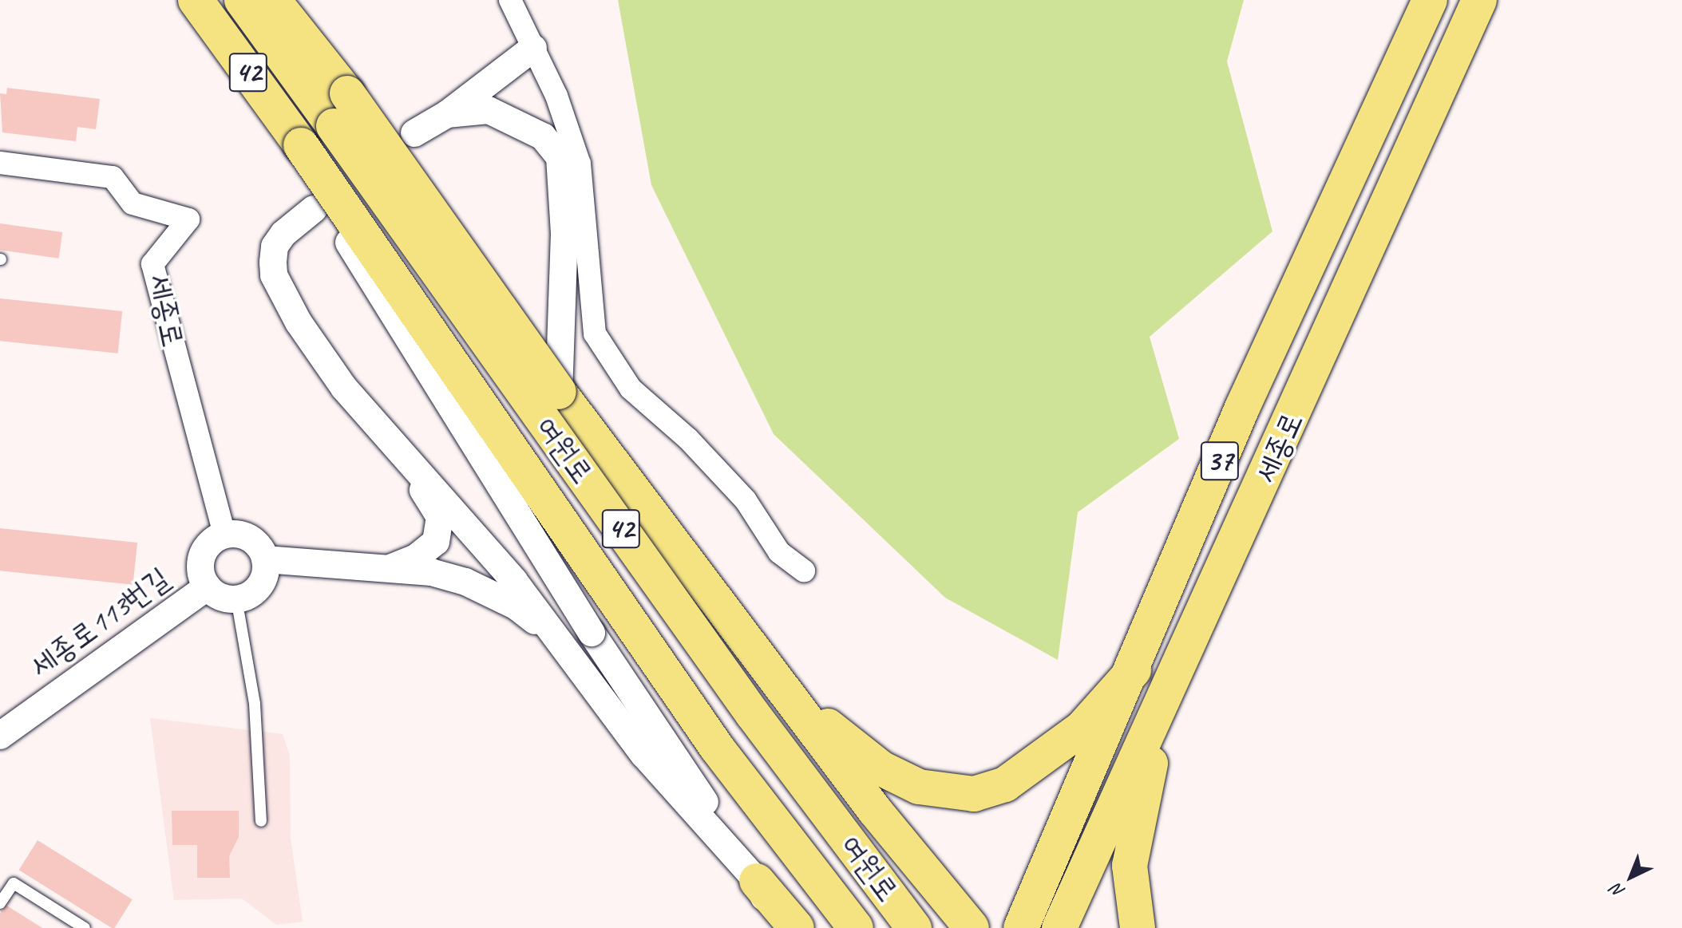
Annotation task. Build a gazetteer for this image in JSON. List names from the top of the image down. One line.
{"streets":{"main road":["42","세종로","여원로","37"],"street":["세종로113번길"]},"crossings":[["세종로","37"],["세종로","세종로113번길"]],"north":"bottom left"}
